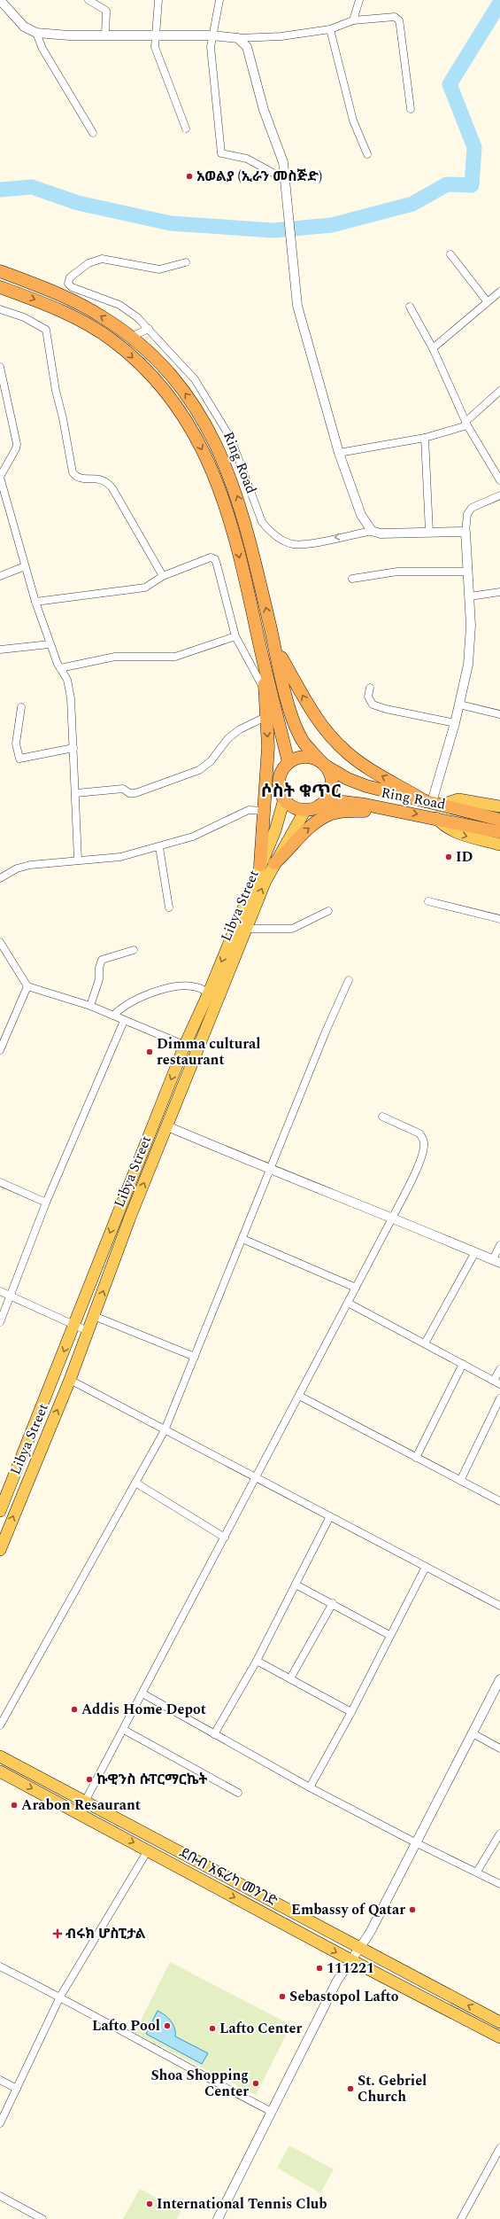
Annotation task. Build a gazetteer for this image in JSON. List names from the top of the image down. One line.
{"streets":{"highway":["Ring Road"],"main road":["Libya Street","ደቡብ አፍሪካ መንገድ"]},"crossings":[["Ring Road","Libya Street"]],"districts":["ሶስት ቁጥር"],"places":{"other":["አወልያ (ኢራን መስጅድ)","ID","Dimma cultural restaurant","Addis Home Depot","ኩዊንስ ሱፐርማርኬት","Arabon Resaurant","Embassy of Qatar","111221","Sebastopol Lafto","Lafto Pool","Lafto Center","Shoa Shopping Center","St. Gebriel Church","International Tennis Club"],"health":["ብሩክ ሆስፒታል"]}}
